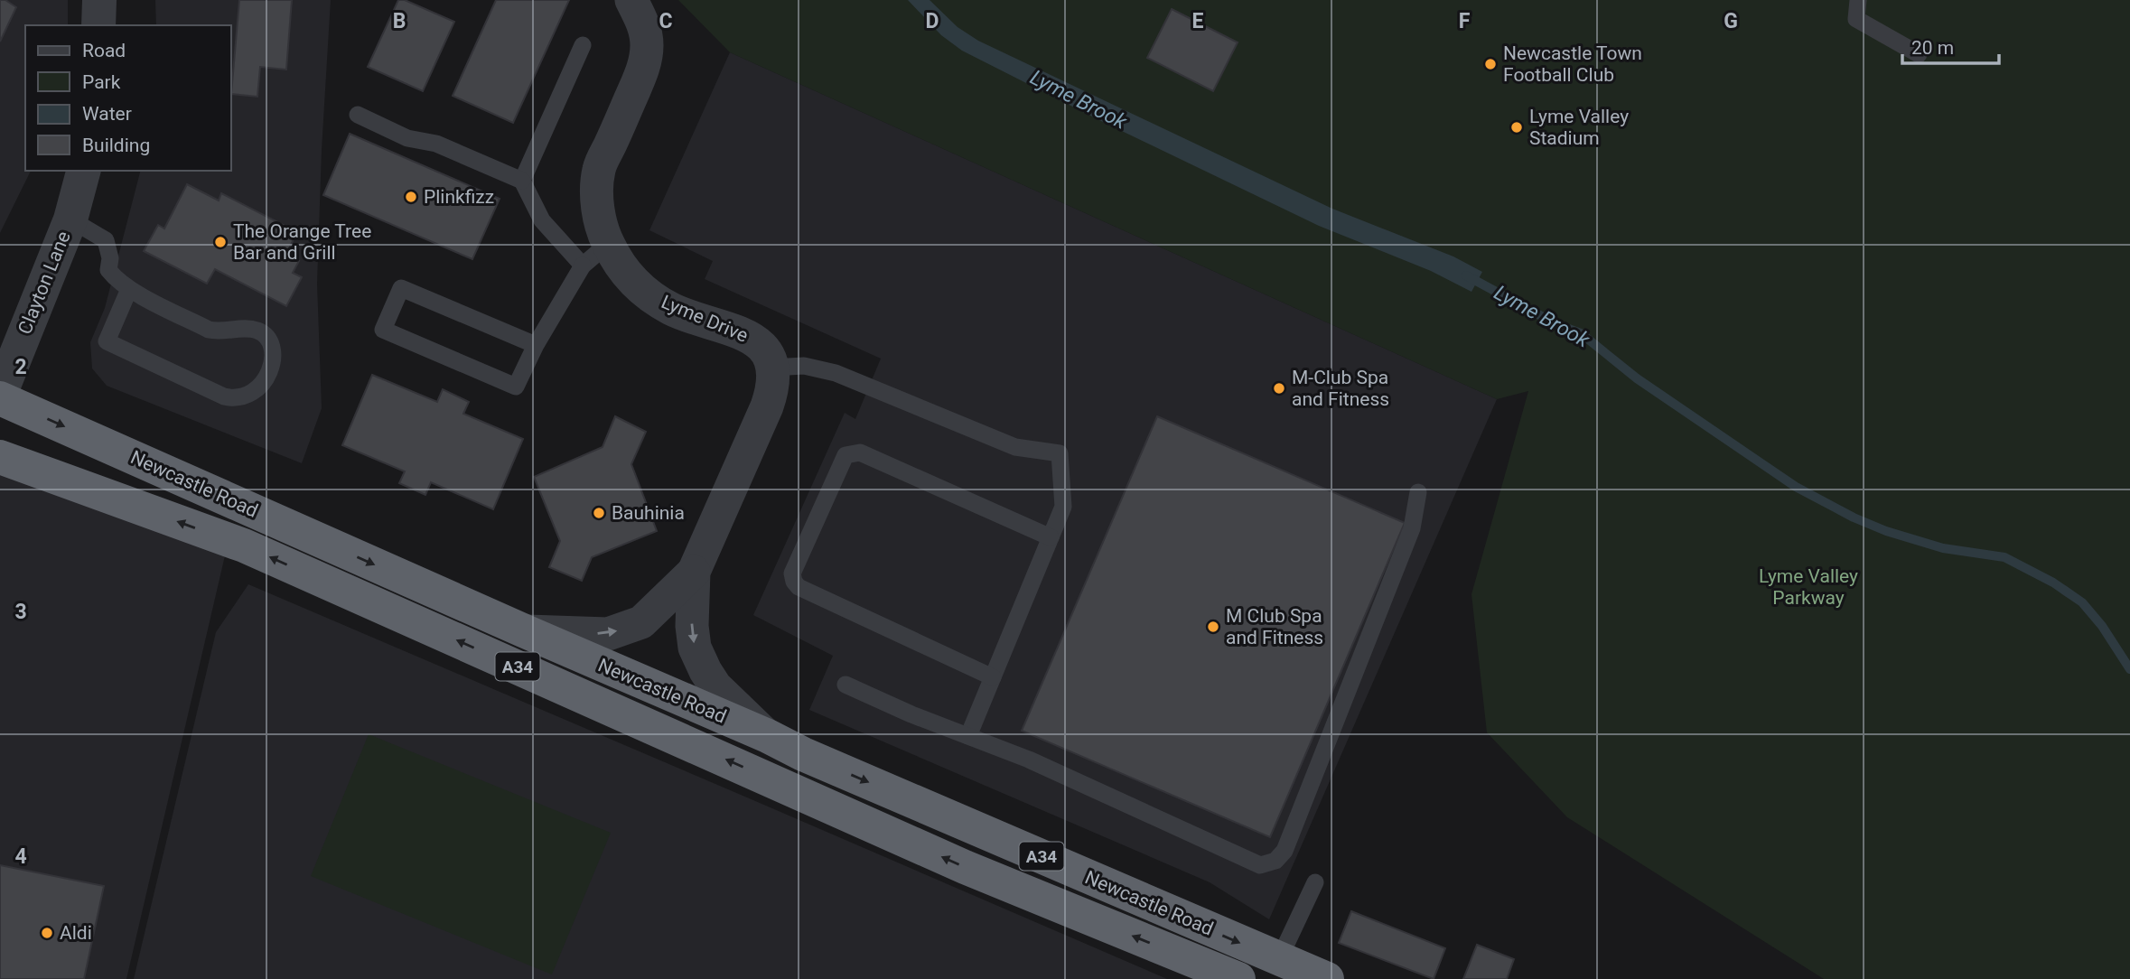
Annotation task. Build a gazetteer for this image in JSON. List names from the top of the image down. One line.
{"streets":{"highway":["Newcastle Road","A34"],"street":["Clayton Lane","Lyme Drive"]},"crossings":[["Clayton Lane","Newcastle Road"]],"water":["Lyme Brook"],"parks":["Lyme Valley Parkway"],"places":["Newcastle Town Football Club","Lyme Valley Stadium","Plinkfizz","The Orange Tree Bar and Grill","M-Club Spa and Fitness","Bauhinia","M Club Spa and Fitness","Aldi"],"legend":["Road","Park","Water","Building"],"scale_bar":"20 m","grid":{"columns":["B","C","D","E","F","G"],"rows":["2","3","4"]}}
